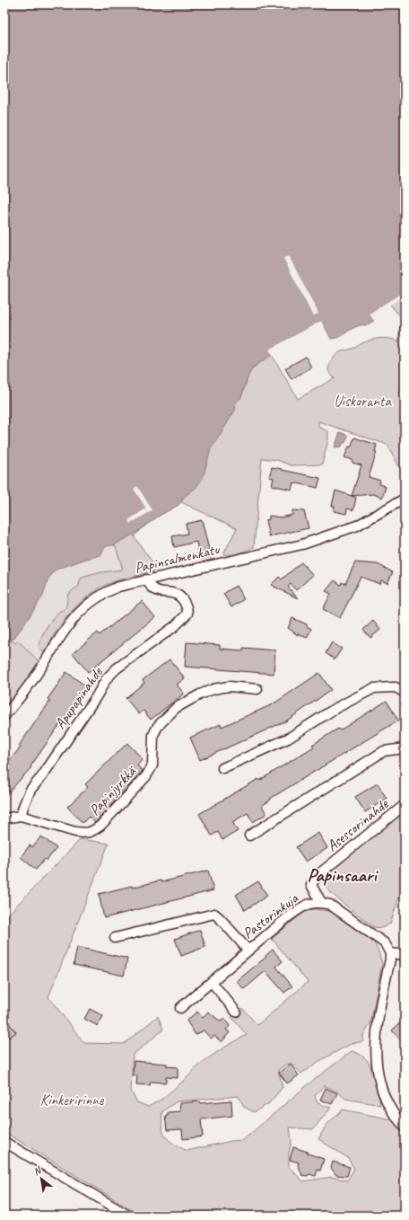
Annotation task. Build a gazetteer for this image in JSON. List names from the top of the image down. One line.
{"streets":{"street":["Papinsalmenkatu","Apupapinahde","Papinjyrkkä","Asessorinahde","Pastorinkuja"]},"crossings":[["Papinsalmenkatu","Apupapinahde"],["Apupapinahde","Papinjyrkkä"],["Asessorinahde","Pastorinkuja"]],"districts":["Papinsaari"],"parks":["Uiskoranta","Kinkeririnne"],"north":"top left"}
